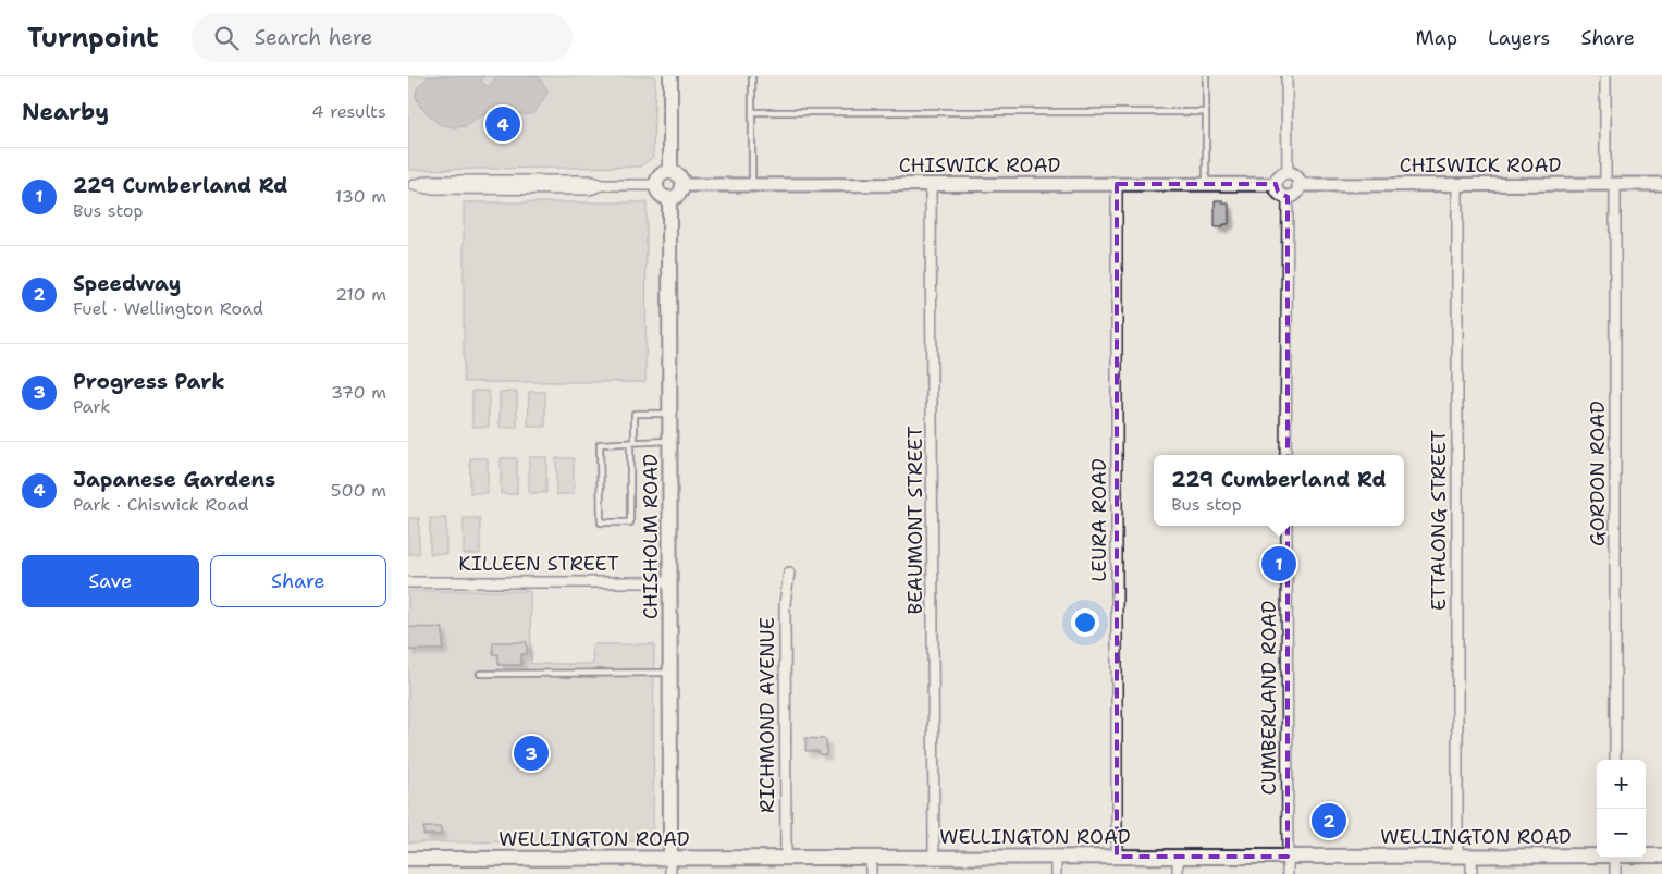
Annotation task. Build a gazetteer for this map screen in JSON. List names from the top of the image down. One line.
{"streets":{"main road":["CHISHOLM ROAD","WELLINGTON ROAD"],"street":["CHISWICK ROAD","GORDON ROAD","BEAUMONT STREET","LEURA ROAD","ETTALONG STREET","KILLEEN STREET","CUMBERLAND ROAD","RICHMOND AVENUE"]},"crossings":[["CHISWICK ROAD","GORDON ROAD"],["CHISWICK ROAD","BEAUMONT STREET"],["CHISWICK ROAD","LEURA ROAD"],["CHISWICK ROAD","ETTALONG STREET"],["CHISWICK ROAD","CHISHOLM ROAD"],["BEAUMONT STREET","WELLINGTON ROAD"],["LEURA ROAD","WELLINGTON ROAD"],["ETTALONG STREET","WELLINGTON ROAD"],["CHISHOLM ROAD","KILLEEN STREET"],["CHISHOLM ROAD","WELLINGTON ROAD"],["CUMBERLAND ROAD","WELLINGTON ROAD"],["RICHMOND AVENUE","WELLINGTON ROAD"]],"page":{"header":"Turnpoint","search":"Search here","nav":["Map","Layers","Share"],"heading":["Nearby","4 results"],"pins":["4","1","3","2"],"list":[{"mark":"1","name":"229 Cumberland Rd","note":"Bus stop","value":"130 m"},{"mark":"2","name":"Speedway","note":"Fuel · Wellington Road","value":"210 m"},{"mark":"3","name":"Progress Park","note":"Park","value":"370 m"},{"mark":"4","name":"Japanese Gardens","note":"Park · Chiswick Road","value":"500 m"}],"popup":["229 Cumberland Rd","Bus stop"],"buttons":["Save","Share"],"map_buttons":["+","−"]}}
